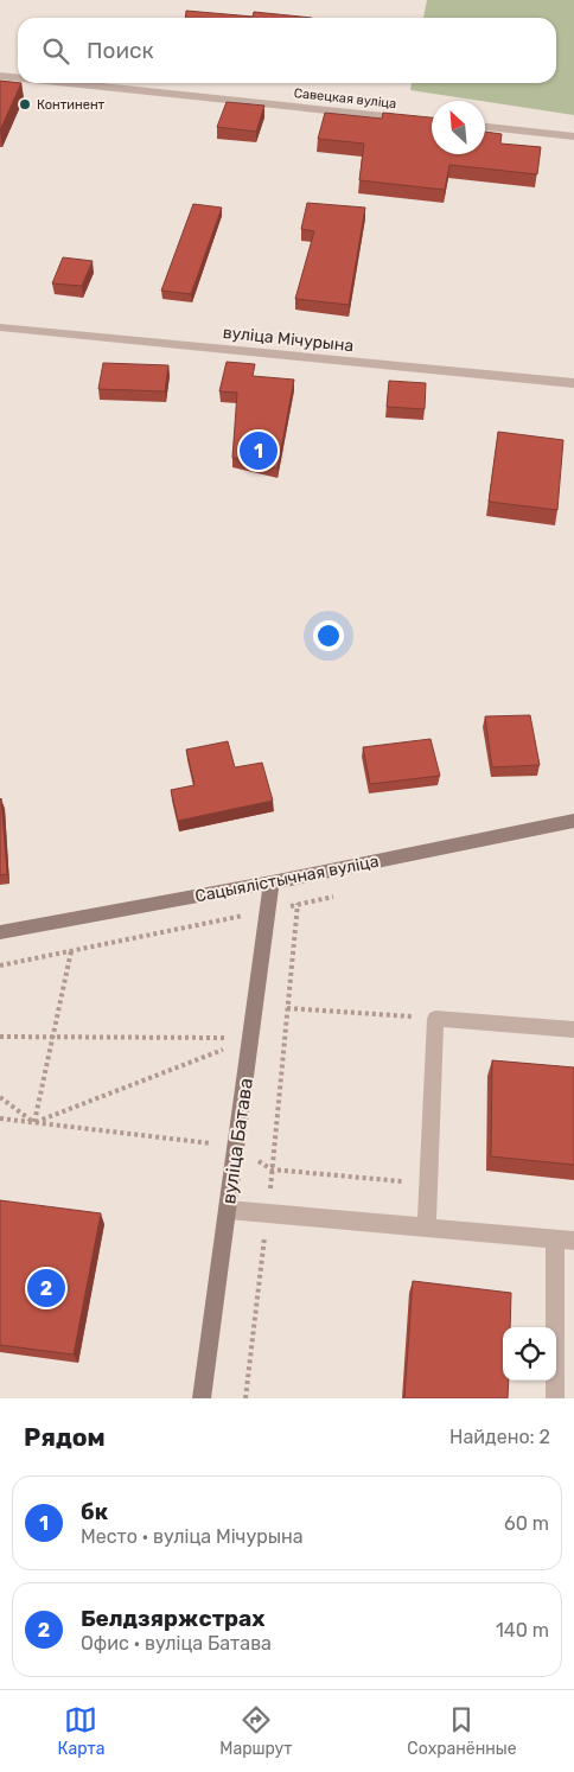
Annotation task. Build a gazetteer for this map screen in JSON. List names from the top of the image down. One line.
{"streets":{"main road":["Сацыялістычная вуліца","вуліца Батава"],"street":["Савецкая вуліца","вуліца Мічурына"]},"crossings":[["Сацыялістычная вуліца","вуліца Батава"]],"places":["Континент"],"north":"top left","page":{"search":"Поиск","pins":["1","2"],"heading":["Рядом","Найдено: 2"],"list":[{"mark":"1","name":"бк","note":"Место · вуліца Мічурына","value":"60 m"},{"mark":"2","name":"Белдзяржстрах","note":"Офис · вуліца Батава","value":"140 m"}],"nav":["Карта","Маршрут","Сохранённые"]}}
